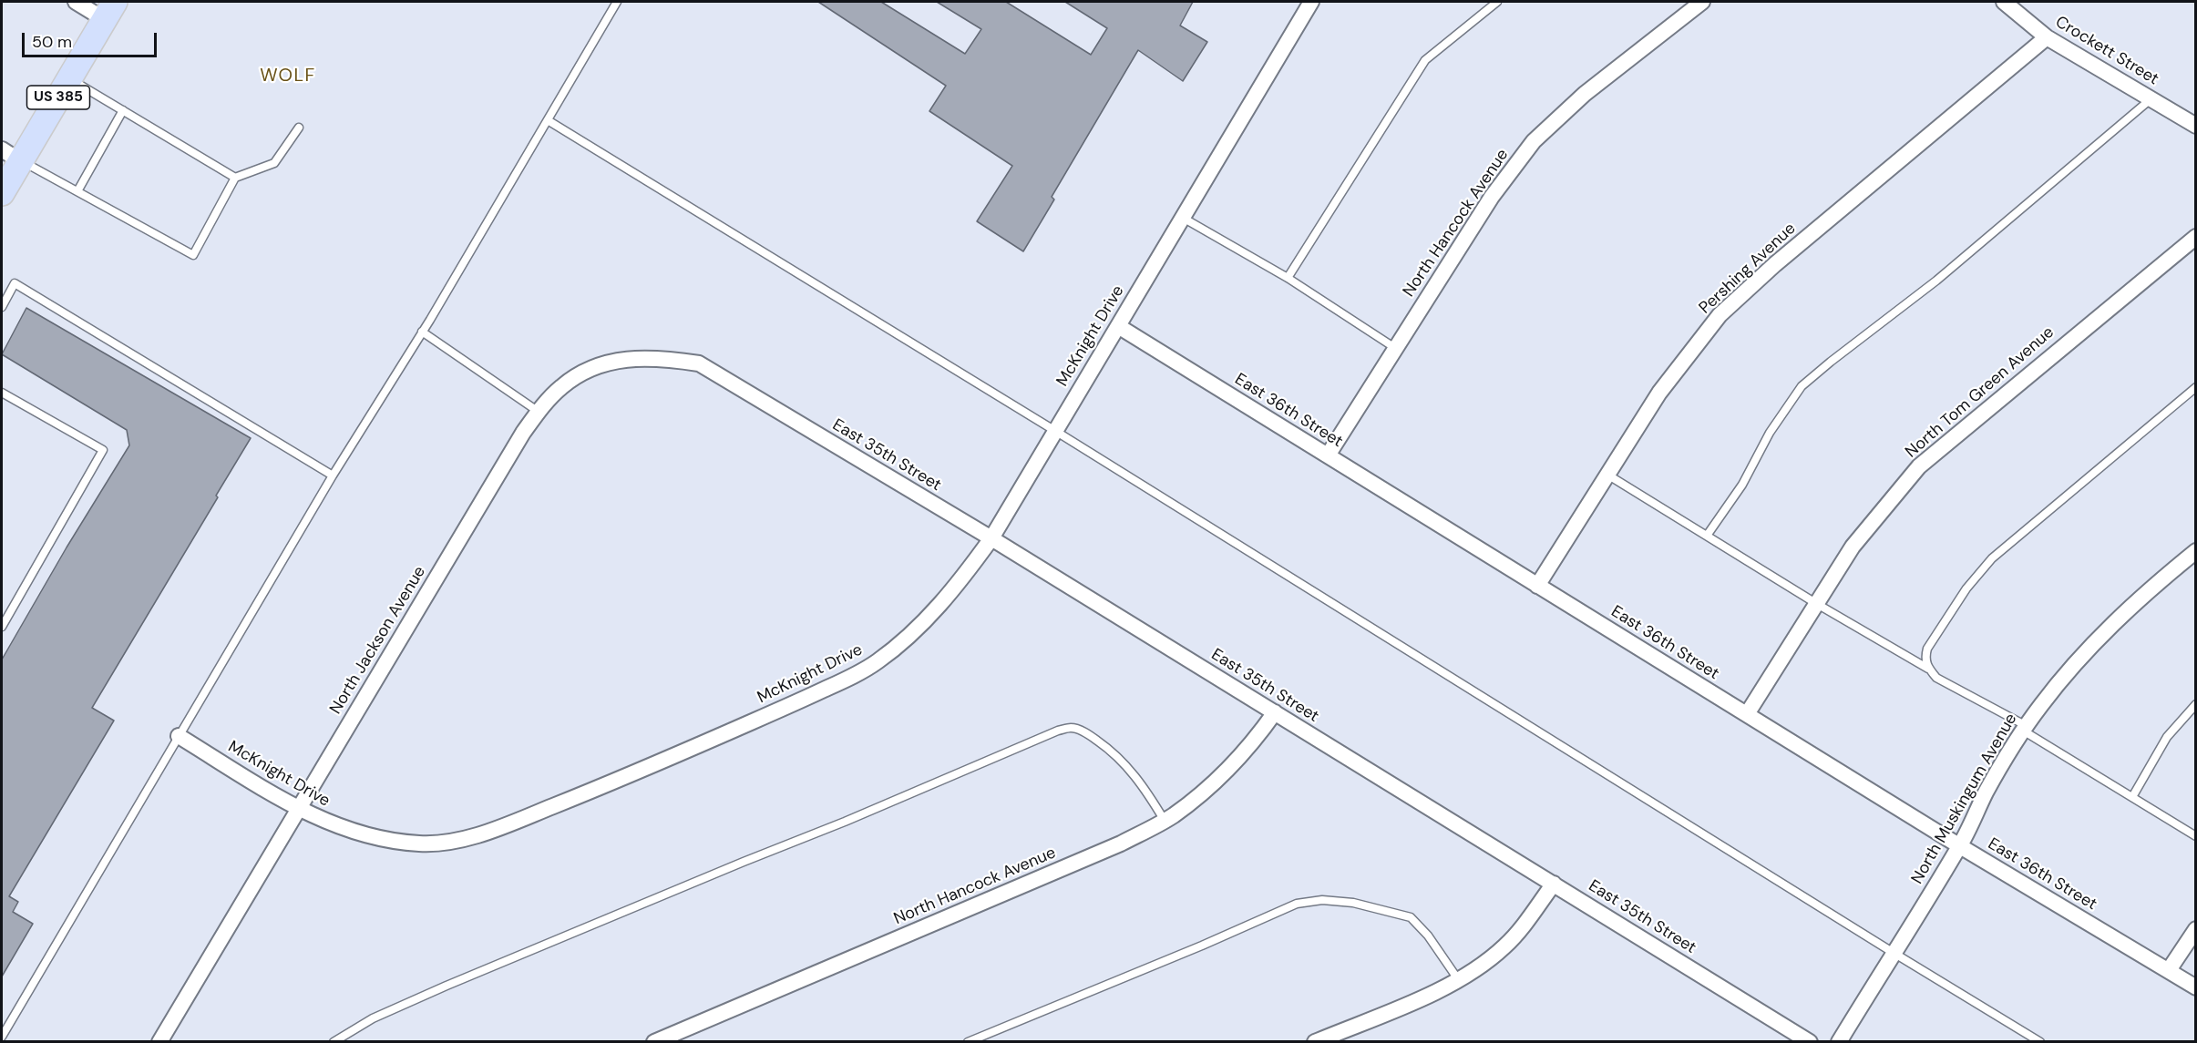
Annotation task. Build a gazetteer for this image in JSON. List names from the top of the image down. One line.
{"streets":{"main road":["US 385"],"street":["Crockett Street","North Hancock Avenue","Pershing Avenue","McKnight Drive","North Tom Green Avenue","East 36th Street","East 35th Street","North Jackson Avenue","North Muskingum Avenue"]},"crossings":[["Crockett Street","Pershing Avenue"],["North Hancock Avenue","East 36th Street"],["North Hancock Avenue","East 35th Street"],["Pershing Avenue","East 36th Street"],["McKnight Drive","East 36th Street"],["McKnight Drive","East 35th Street"],["McKnight Drive","North Jackson Avenue"],["North Tom Green Avenue","East 36th Street"],["East 36th Street","North Muskingum Avenue"],["East 35th Street","North Jackson Avenue"]],"districts":["WOLF"],"scale_bar":"50 m"}
